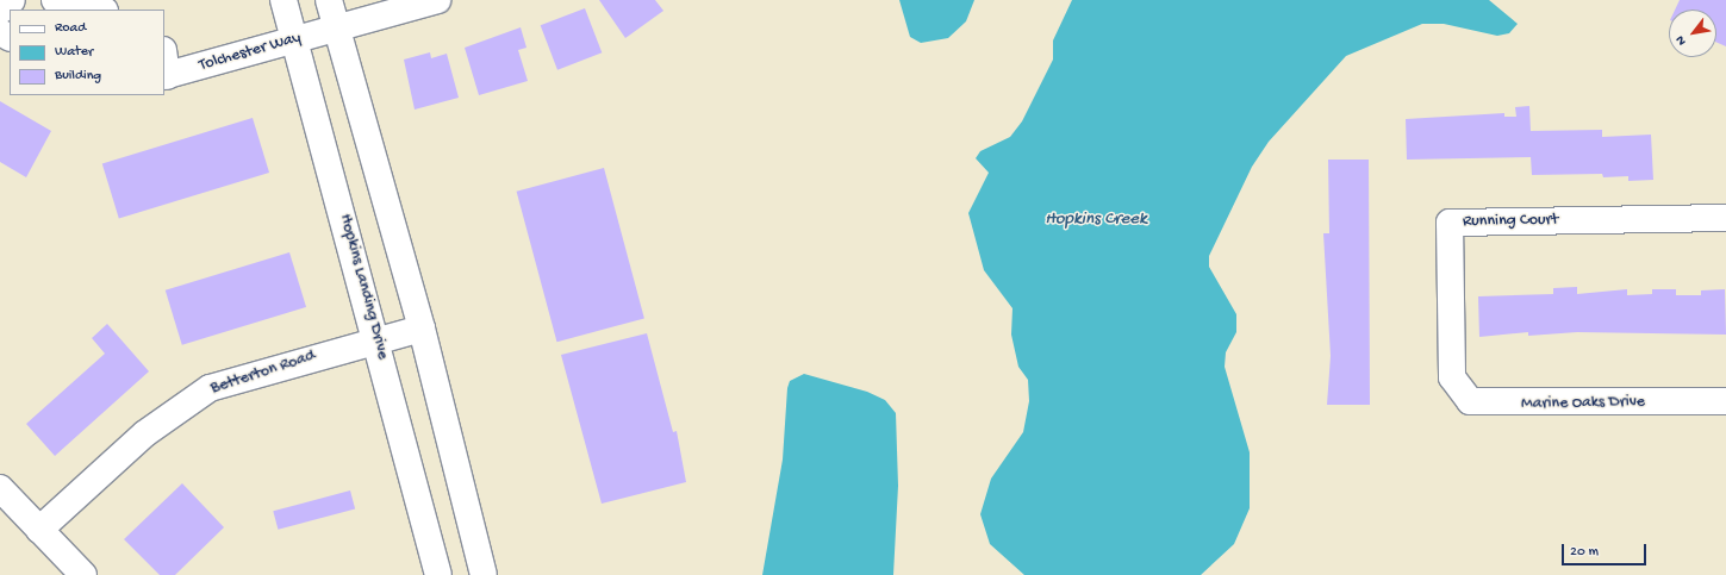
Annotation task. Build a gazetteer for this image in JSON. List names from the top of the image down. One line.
{"streets":{"street":["Tolchester Way","Running Court","Hopkins Landing Drive","Betterton Road","Marine Oaks Drive"]},"crossings":[["Tolchester Way","Hopkins Landing Drive"],["Running Court","Marine Oaks Drive"],["Hopkins Landing Drive","Betterton Road"]],"water":["Hopkins Creek"],"legend":["Road","Water","Building"],"scale_bar":"20 m","north":"bottom left"}
